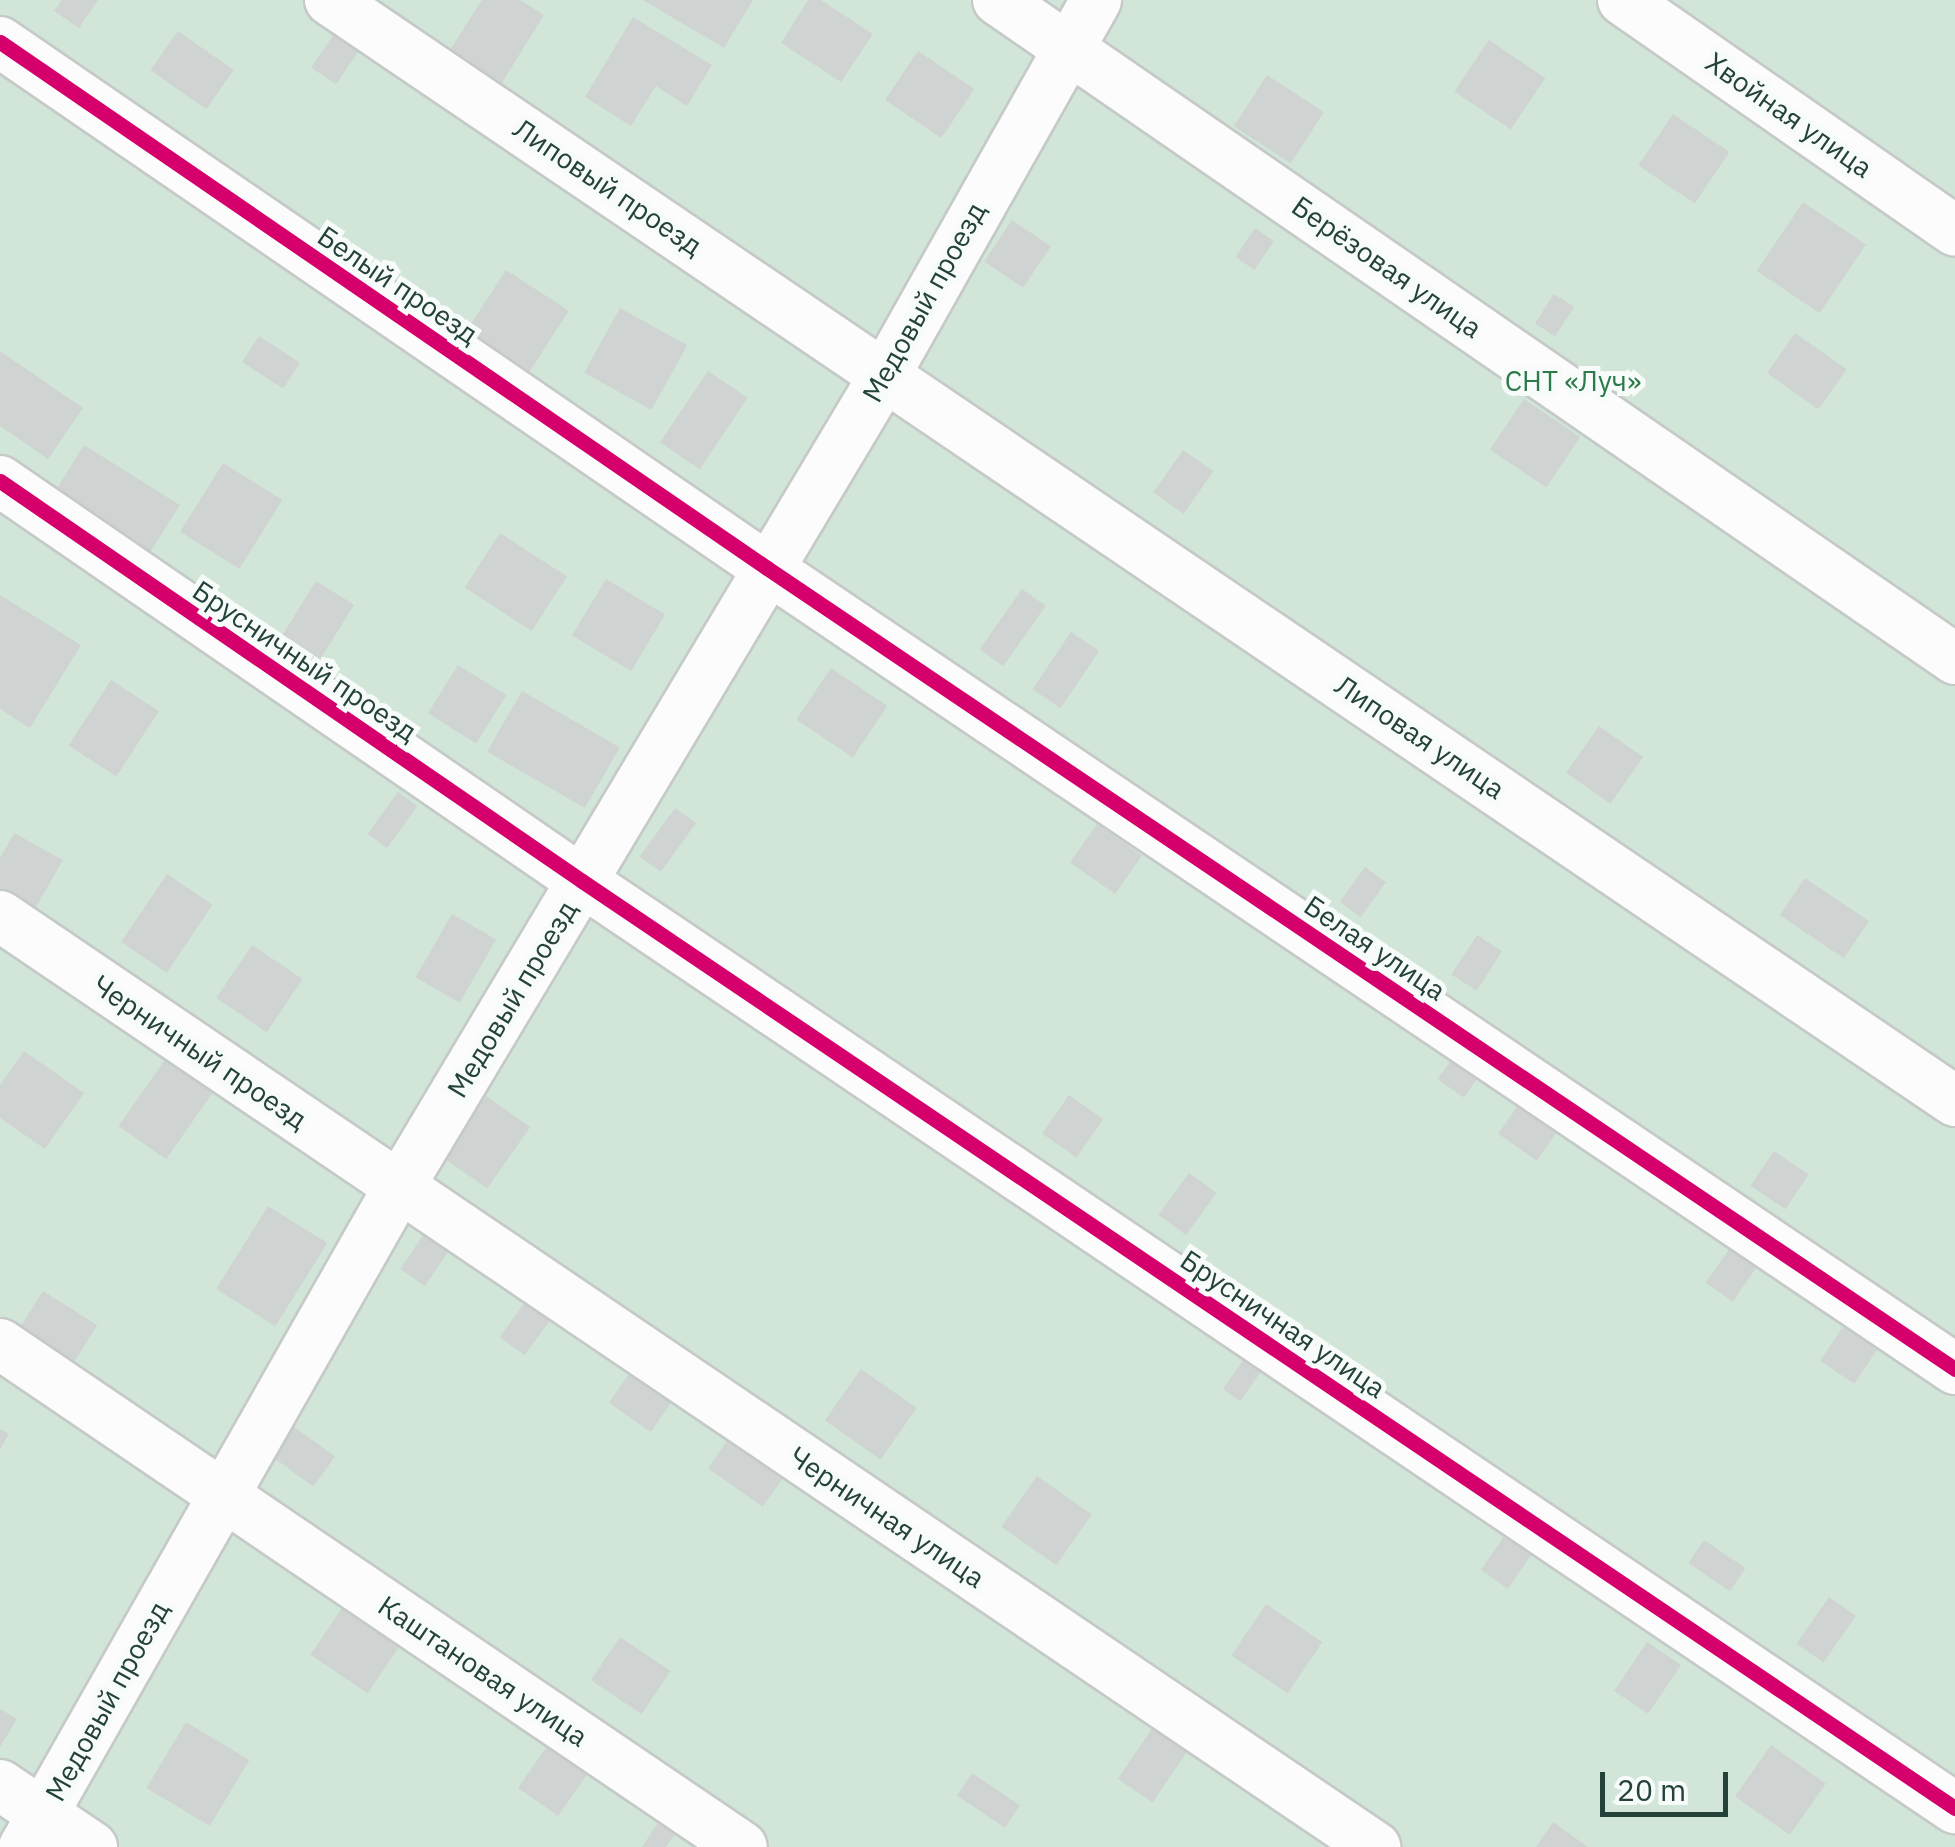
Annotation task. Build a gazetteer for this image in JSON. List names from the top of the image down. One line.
{"streets":{"street":["Хвойная улица","Липовый проезд","Берёзовая улица","Белый проезд","Медовый проезд","Брусничный проезд","Липовая улица","Белая улица","Черничный проезд","Брусничная улица","Черничная улица","Каштановая улица"]},"crossings":[["Липовый проезд","Медовый проезд"],["Липовый проезд","Липовая улица"],["Берёзовая улица","Медовый проезд"],["Белый проезд","Медовый проезд"],["Белый проезд","Белая улица"],["Медовый проезд","Брусничный проезд"],["Медовый проезд","Липовая улица"],["Медовый проезд","Белая улица"],["Медовый проезд","Черничный проезд"],["Медовый проезд","Брусничная улица"],["Медовый проезд","Черничная улица"],["Медовый проезд","Каштановая улица"],["Брусничный проезд","Брусничная улица"],["Черничный проезд","Черничная улица"]],"parks":["СНТ «Луч»"],"scale_bar":"20 m"}
